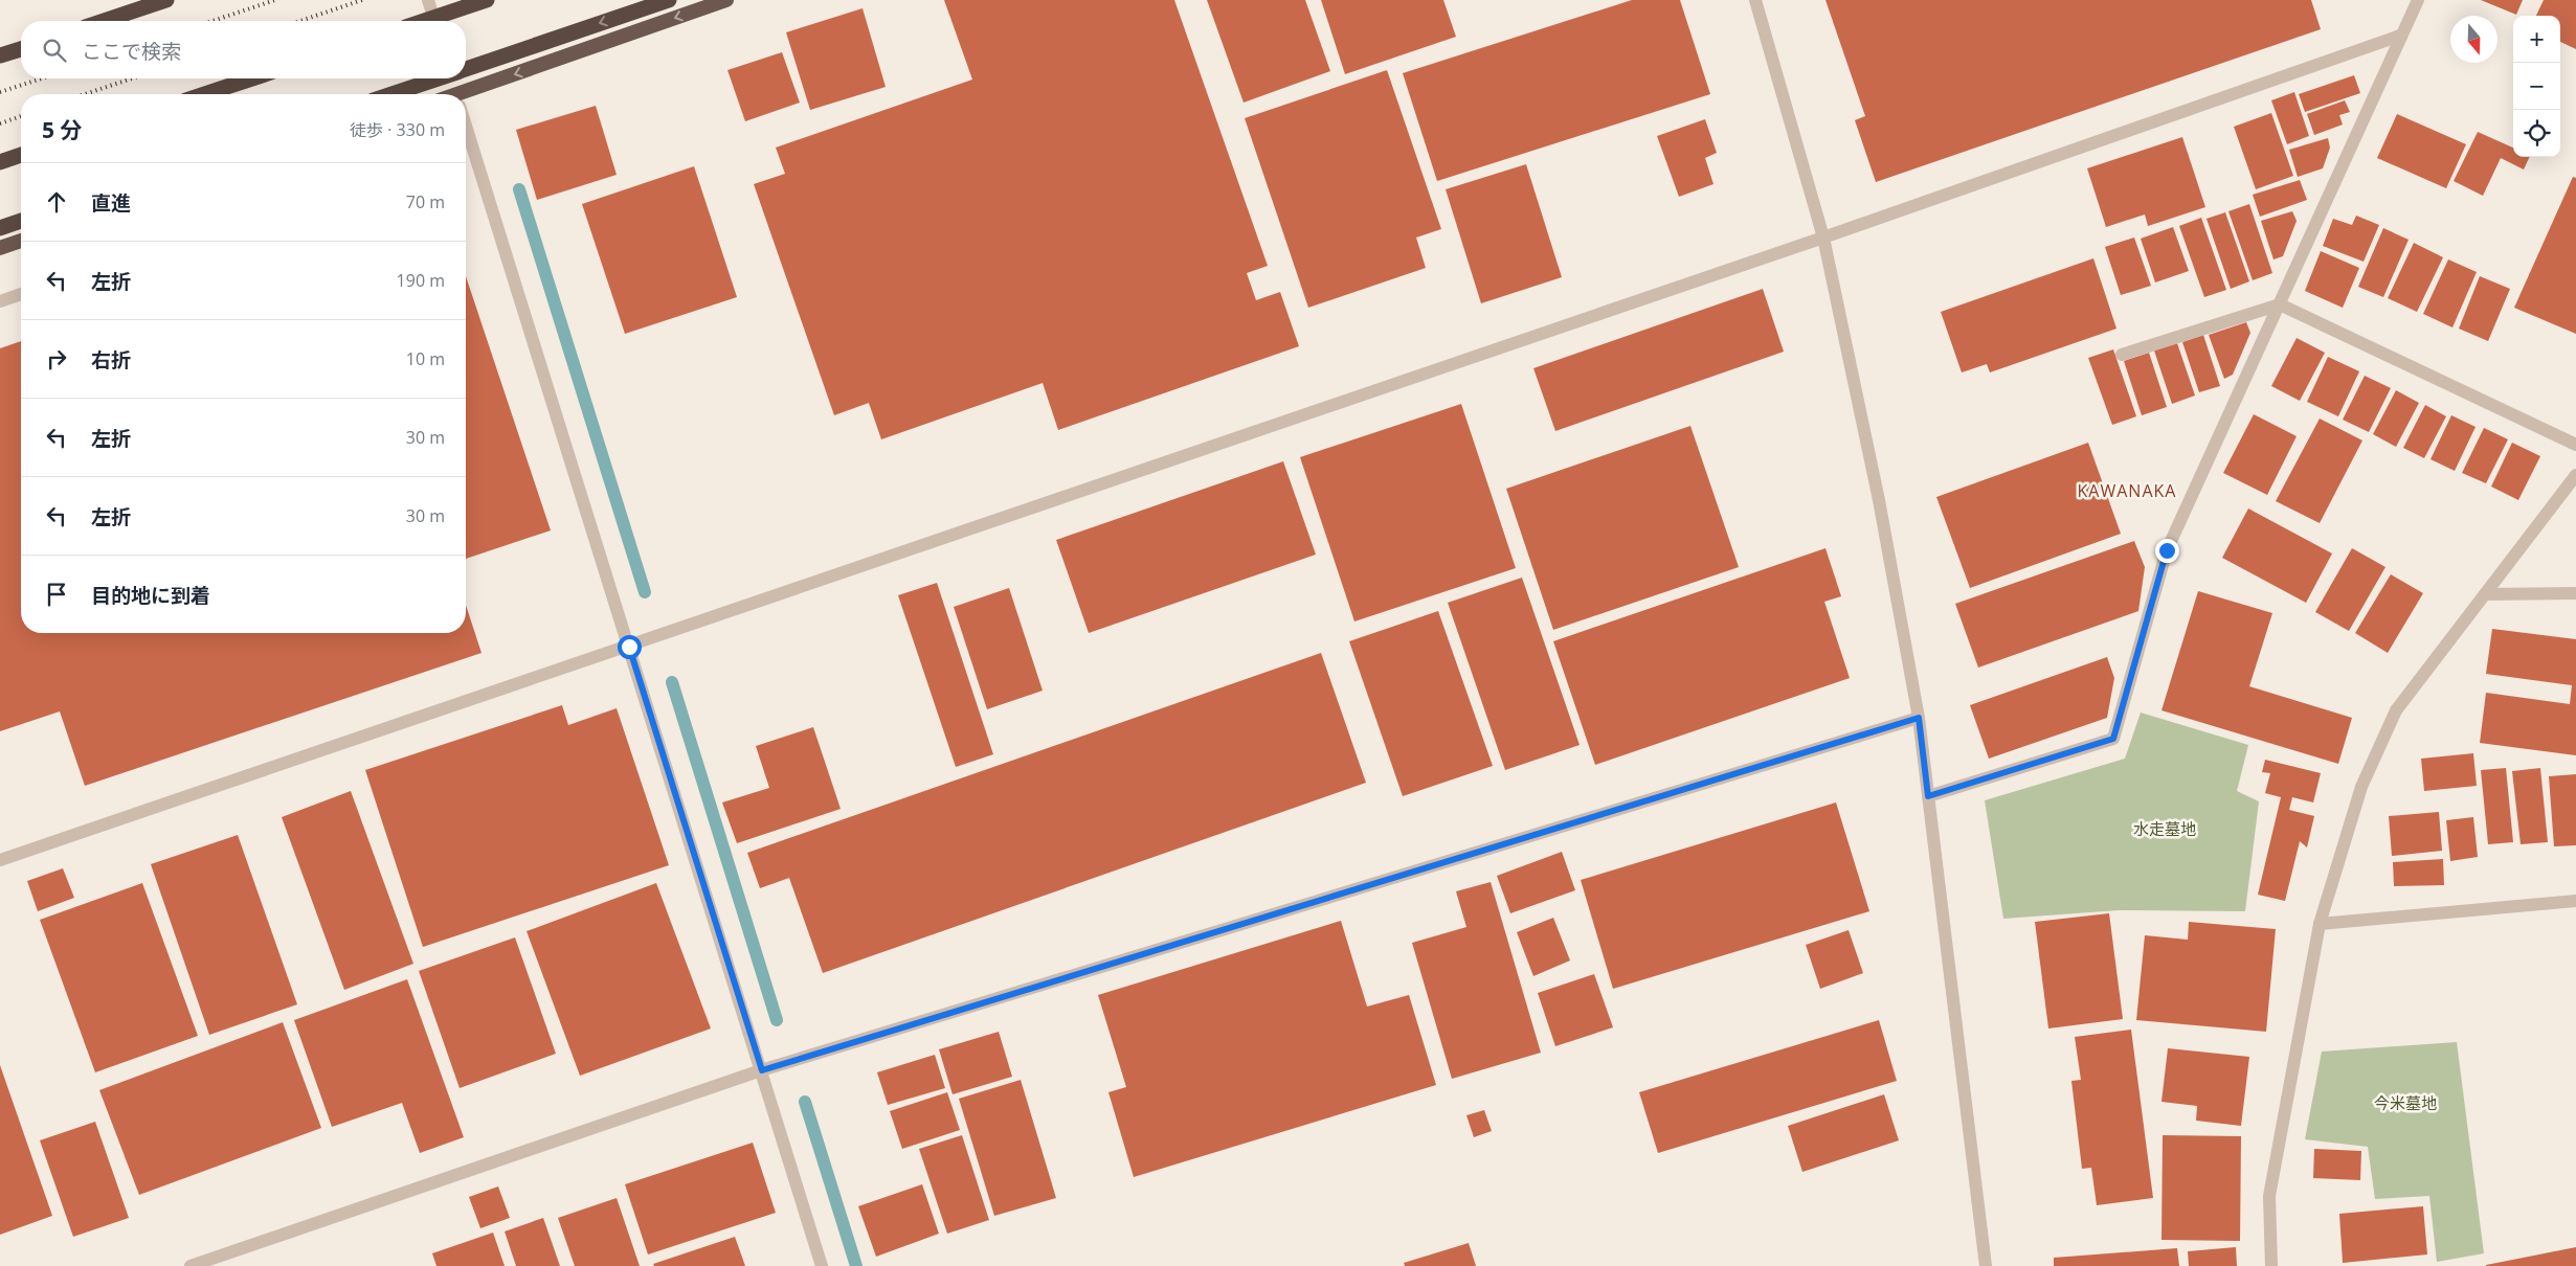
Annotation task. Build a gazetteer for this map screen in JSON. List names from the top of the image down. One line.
{"districts":["KAWANAKA"],"parks":["水走墓地","今米墓地"],"north":"bottom","page":{"map_buttons":["+","−"],"search":"ここで検索","heading":["5 分","徒歩 · 330 m"],"list":[["直進","70 m"],["左折","190 m"],["右折","10 m"],["左折","30 m"],["左折","30 m"],"目的地に到着"]}}
